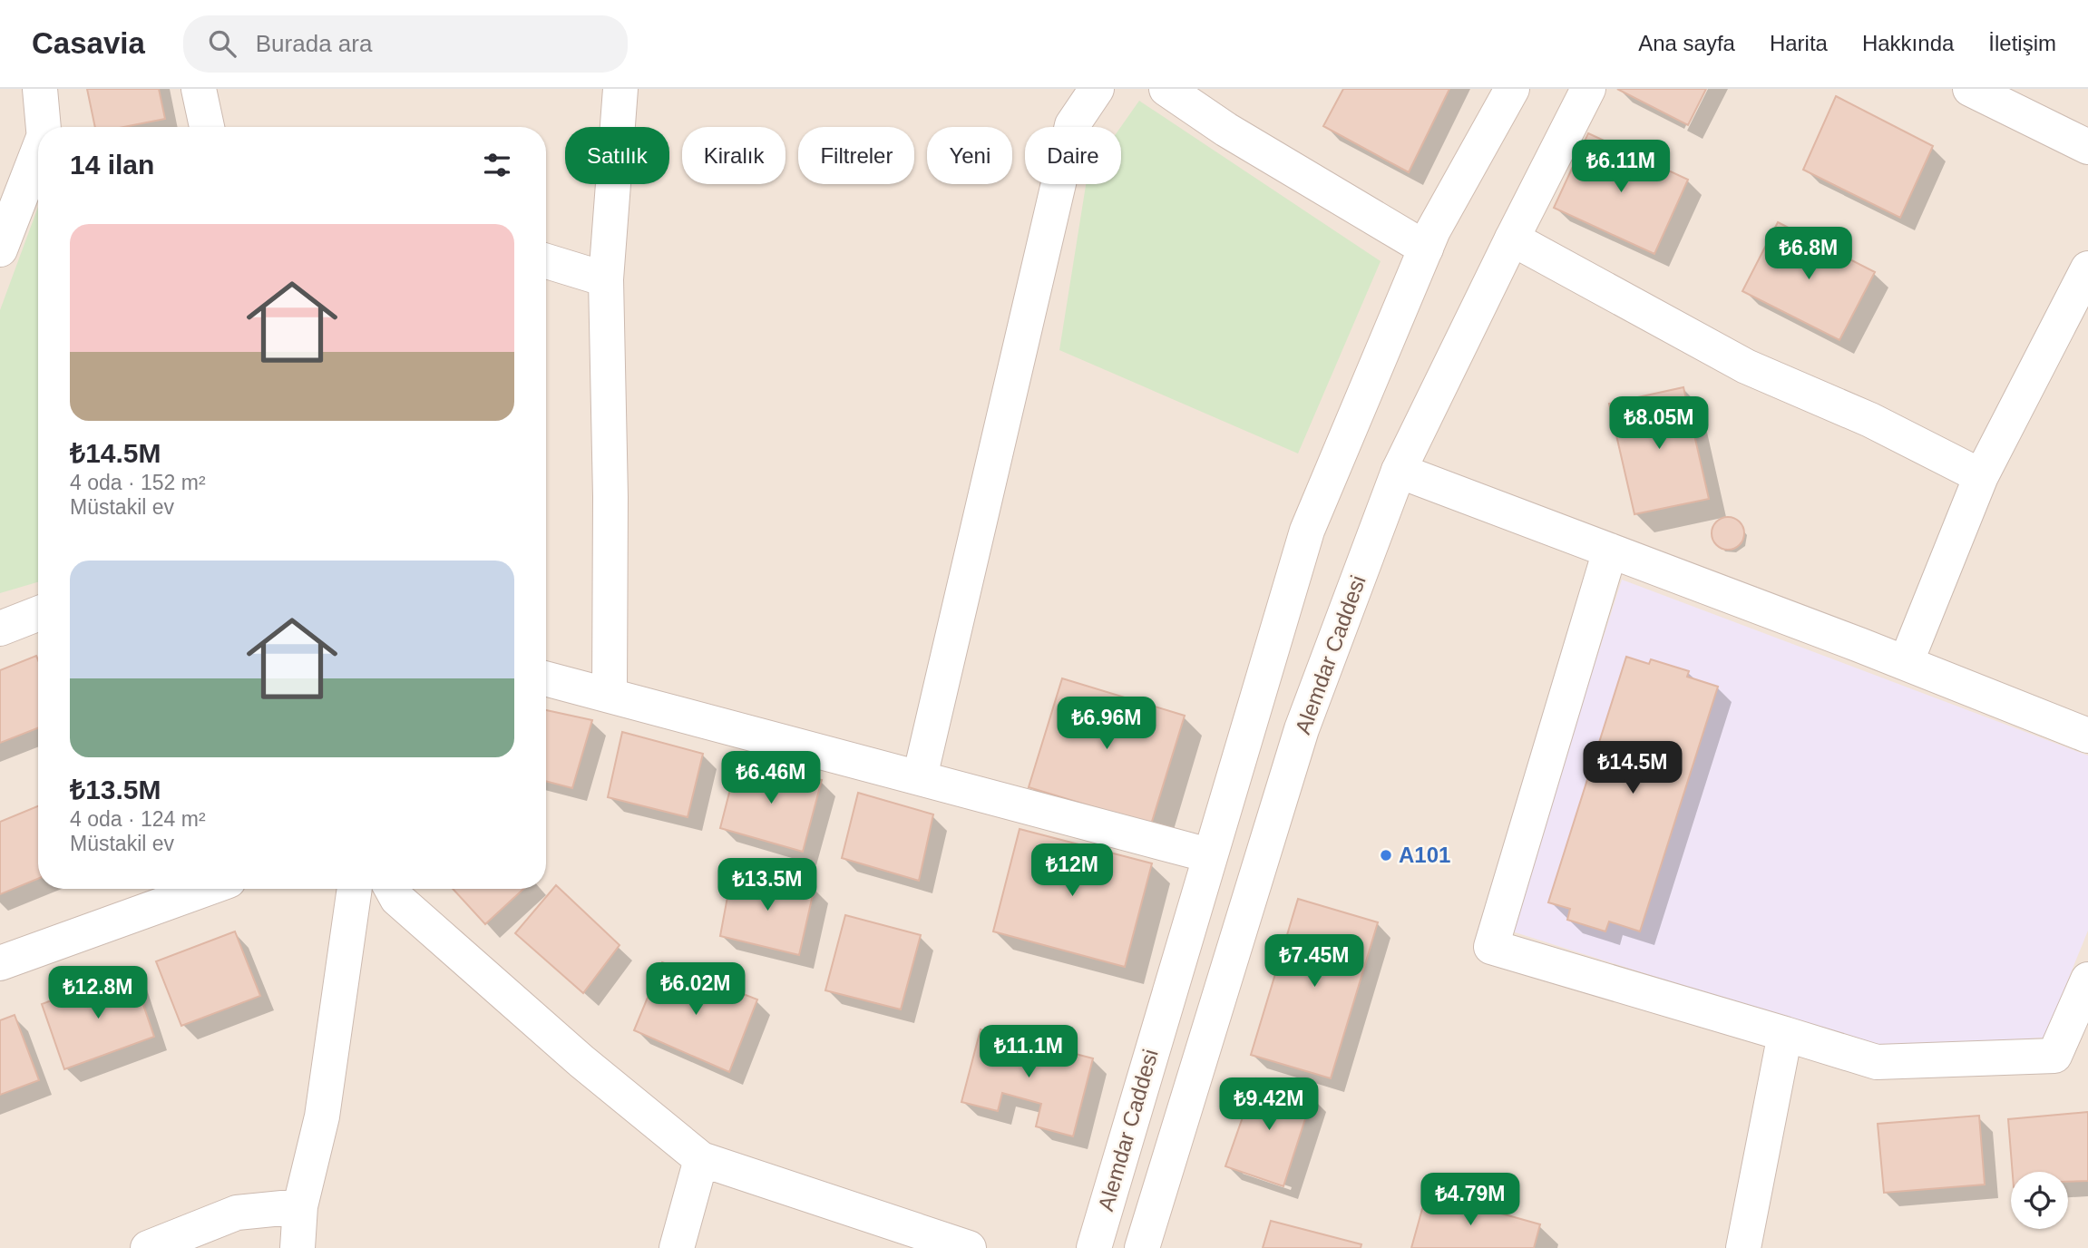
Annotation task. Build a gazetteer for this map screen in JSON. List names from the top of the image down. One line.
{"streets":{"street":["Alemdar Caddesi"]},"places":["A101"],"page":{"header":"Casavia","search":"Burada ara","nav":["Ana sayfa","Harita","Hakkında","İletişim"],"chip":["Satılık","Kiralık","Filtreler","Yeni","Daire"],"heading":"14 ilan","price":["₺6.11M","₺6.8M","₺8.05M","₺6.96M","₺14.5M","₺6.46M","₺12M","₺13.5M","₺7.45M","₺6.02M","₺12.8M","₺11.1M","₺9.42M","₺4.79M"],"list":[{"name":"₺14.5M","note":"4 oda · 152 m² · Müstakil ev"},{"name":"₺13.5M","note":"4 oda · 124 m² · Müstakil ev"}]}}
